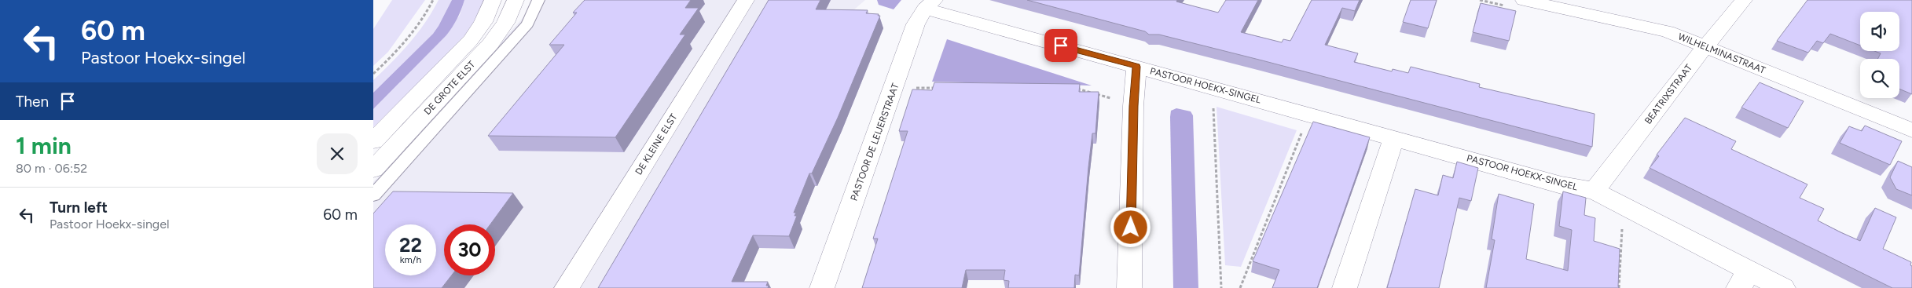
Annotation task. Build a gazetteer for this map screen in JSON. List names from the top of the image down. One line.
{"streets":{"street":["WILHELMINASTRAAT","PASTOOR HOEKX-SINGEL","DE GROTE ELST","BEATRIXSTRAAT","PASTOOR DE LEIJERSTRAAT","DE KLEINE ELST"]},"crossings":[["WILHELMINASTRAAT","BEATRIXSTRAAT"],["PASTOOR HOEKX-SINGEL","BEATRIXSTRAAT"],["PASTOOR HOEKX-SINGEL","PASTOOR DE LEIJERSTRAAT"]],"page":{"turn":["60 m","Pastoor Hoekx-singel"],"then":"Then","heading":["1 min","80 m · 06:52"],"list":[{"name":"Turn left","note":"Pastoor Hoekx-singel","value":"60 m"}],"speed":"22 km/h","limit":"30"}}
